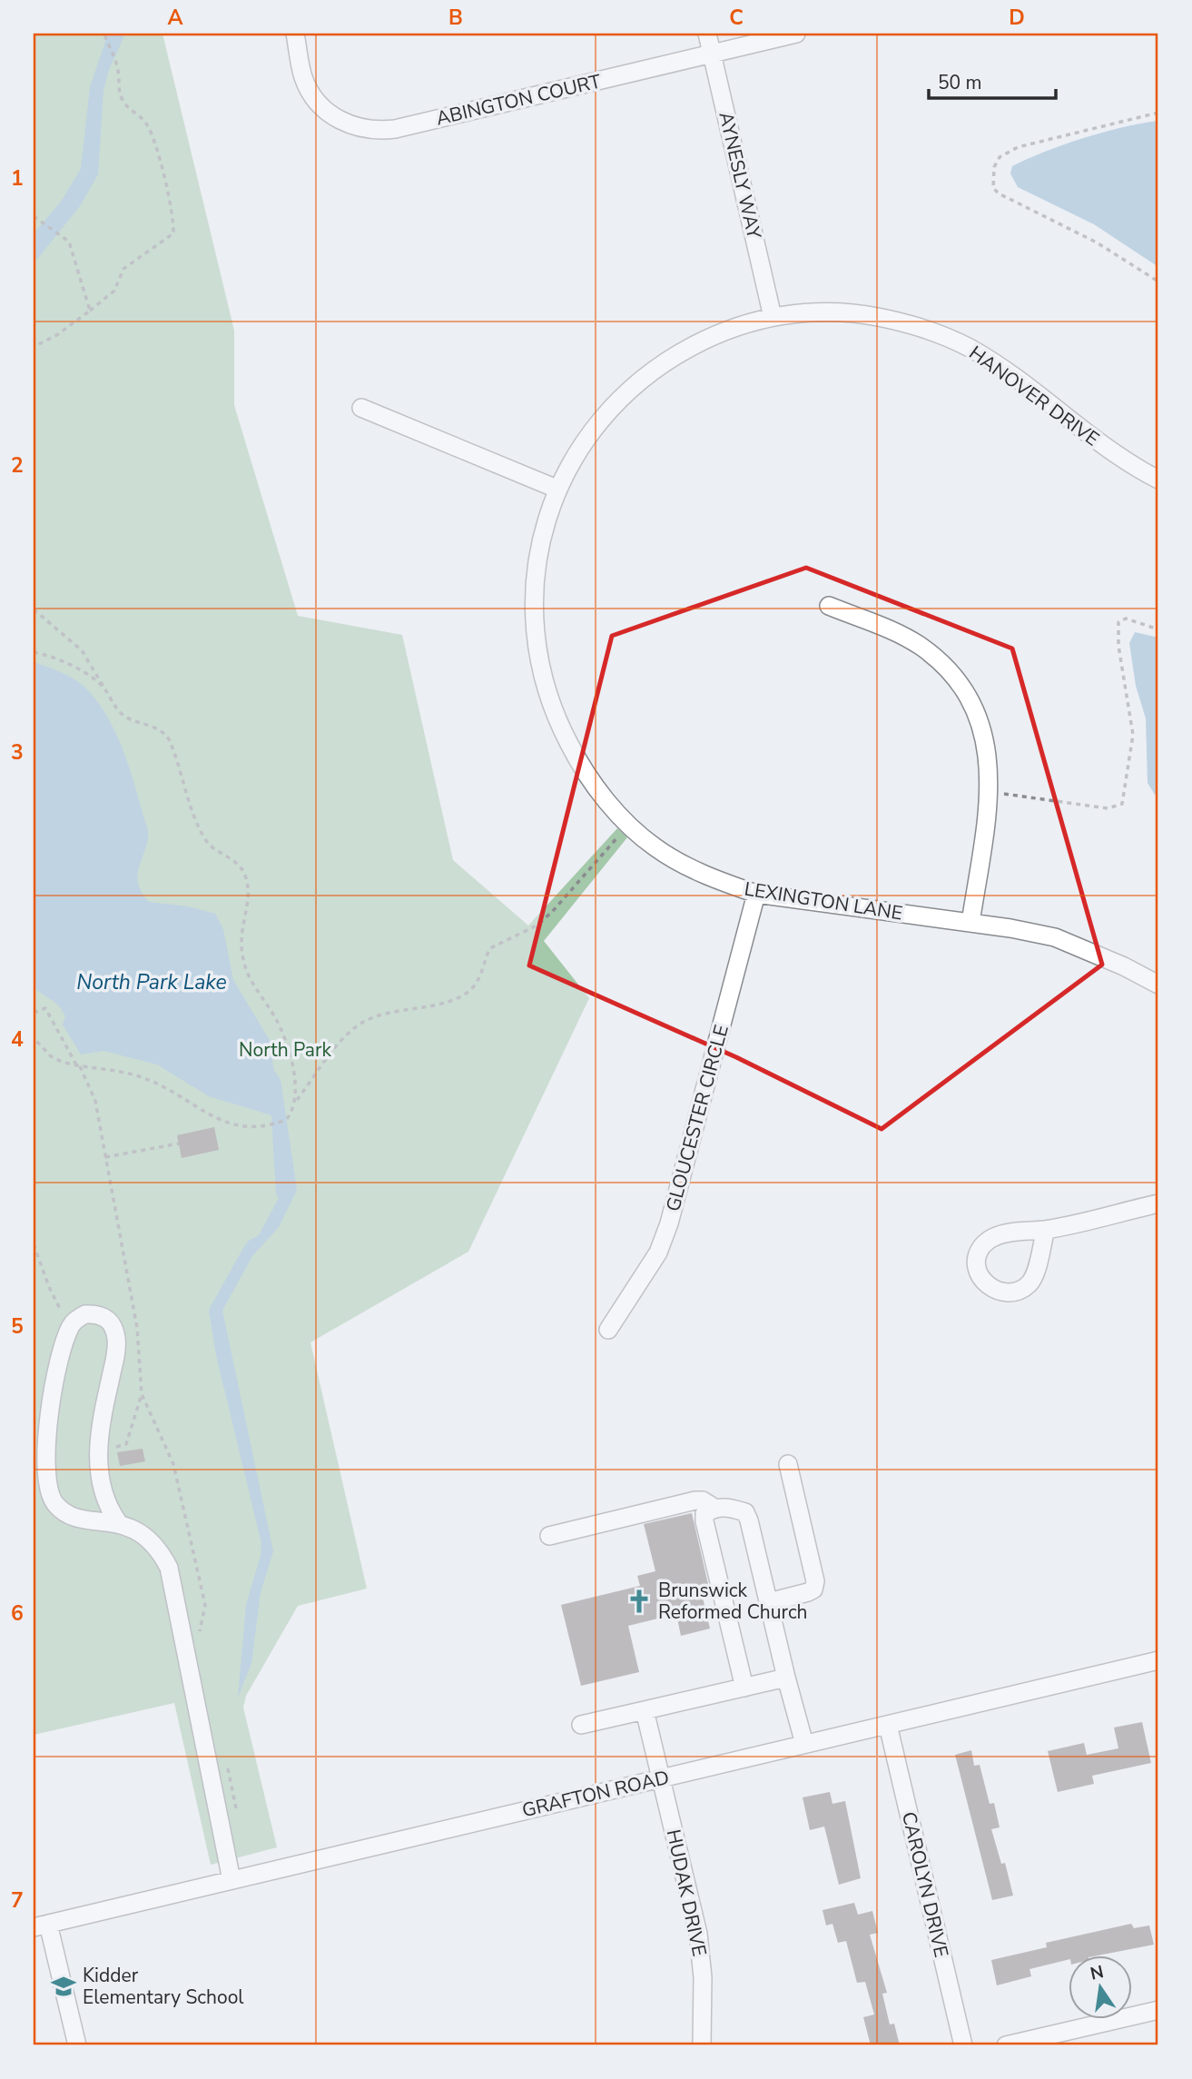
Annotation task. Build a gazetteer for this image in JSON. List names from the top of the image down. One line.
{"streets":{"street":["ABINGTON COURT","AYNESLY WAY","HANOVER DRIVE","LEXINGTON LANE","GLOUCESTER CIRCLE","GRAFTON ROAD","CAROLYN DRIVE","HUDAK DRIVE"]},"crossings":[["ABINGTON COURT","AYNESLY WAY"],["AYNESLY WAY","HANOVER DRIVE"],["HANOVER DRIVE","LEXINGTON LANE"],["LEXINGTON LANE","GLOUCESTER CIRCLE"],["GRAFTON ROAD","CAROLYN DRIVE"],["GRAFTON ROAD","HUDAK DRIVE"]],"water":["North Park Lake"],"parks":["North Park"],"places":{"church":["Brunswick Reformed Church"],"school or university":["Kidder Elementary School"]},"scale_bar":"50 m","north":"top","grid":{"columns":["A","B","C","D"],"rows":["1","2","3","4","5","6","7"]}}
